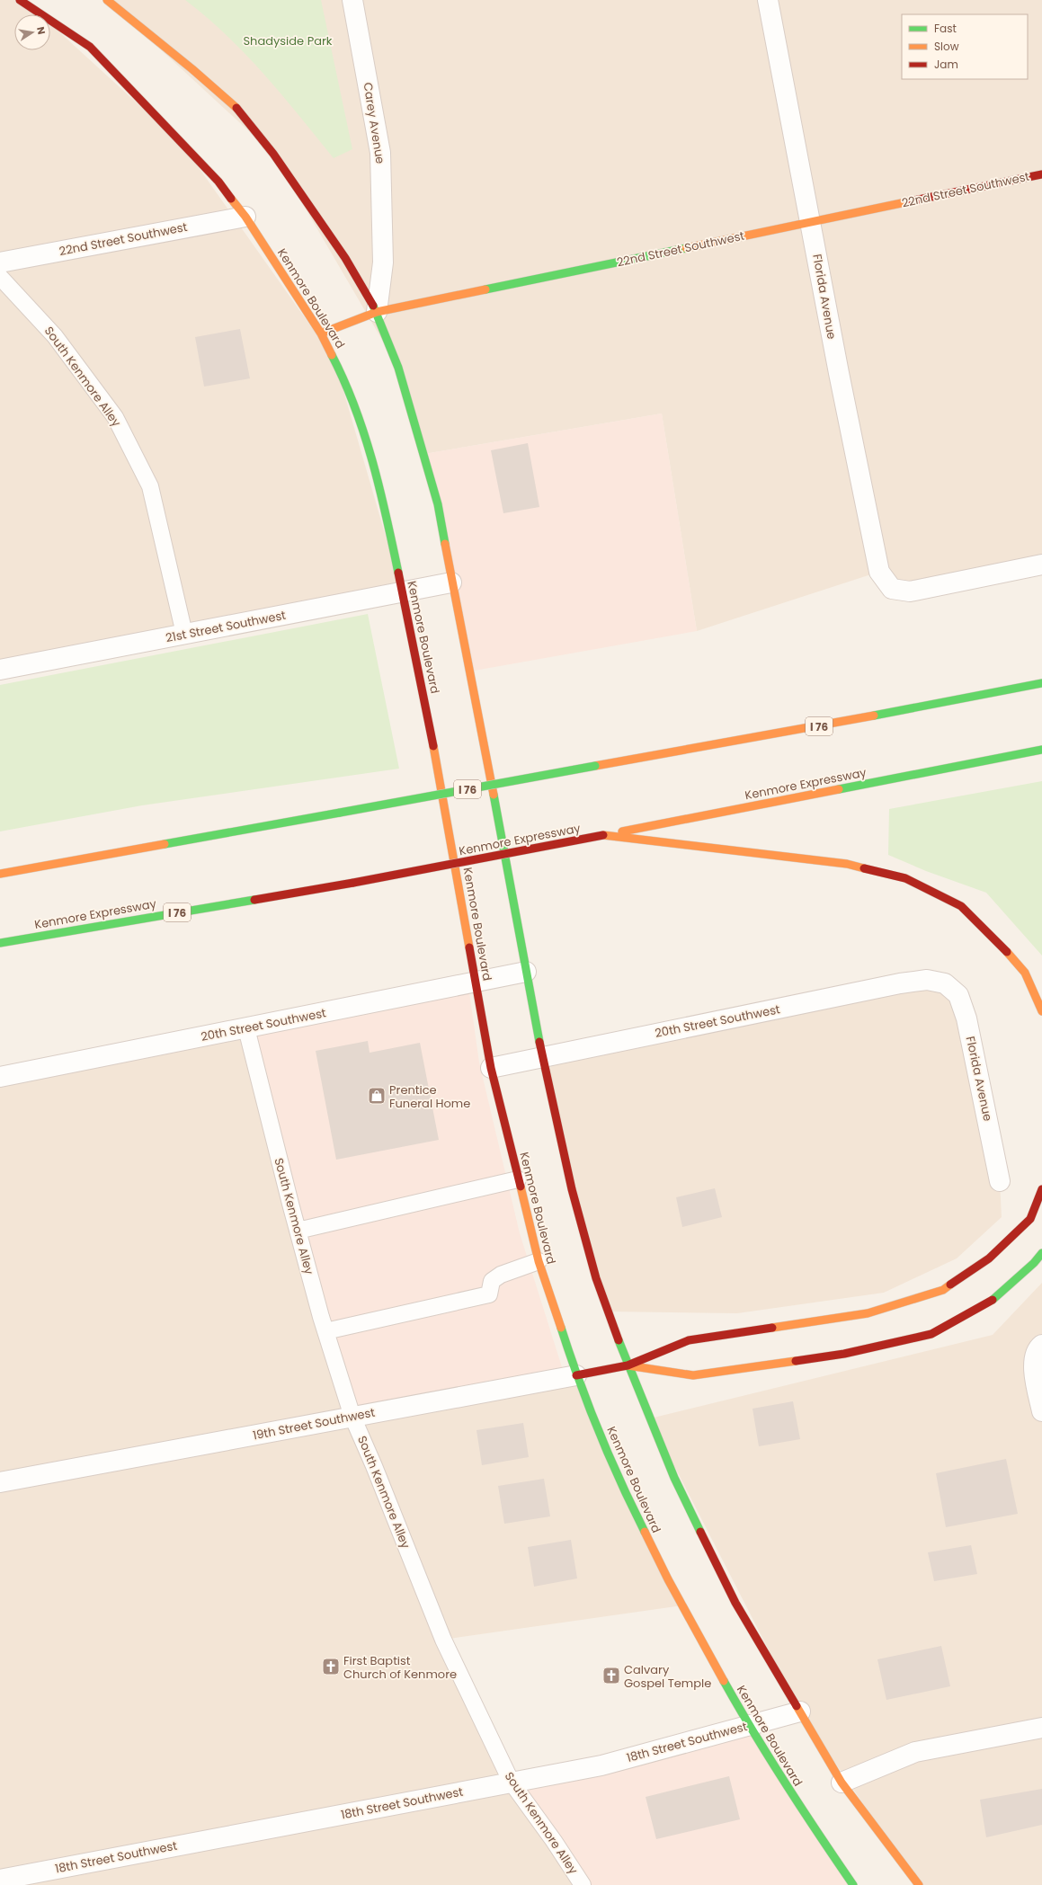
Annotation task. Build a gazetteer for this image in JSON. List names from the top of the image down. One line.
{"streets":{"main road":["22nd Street Southwest","Kenmore Boulevard","I 76","Kenmore Expressway","19th Street Southwest"],"street":["Carey Avenue","Florida Avenue","21st Street Southwest","20th Street Southwest","18th Street Southwest"],"lane":["South Kenmore Alley"]},"crossings":[["Carey Avenue","22nd Street Southwest"],["22nd Street Southwest","Florida Avenue"],["22nd Street Southwest","Kenmore Boulevard"],["Florida Avenue","20th Street Southwest"],["Kenmore Boulevard","21st Street Southwest"],["Kenmore Boulevard","20th Street Southwest"],["Kenmore Boulevard","19th Street Southwest"],["Kenmore Boulevard","18th Street Southwest"],["South Kenmore Alley","21st Street Southwest"],["South Kenmore Alley","20th Street Southwest"],["South Kenmore Alley","19th Street Southwest"],["South Kenmore Alley","18th Street Southwest"]],"parks":["Shadyside Park"],"places":{"shop":["Prentice Funeral Home"],"church":["First Baptist Church of Kenmore","Calvary Gospel Temple"]},"legend":["Fast","Slow","Jam"],"north":"right"}
